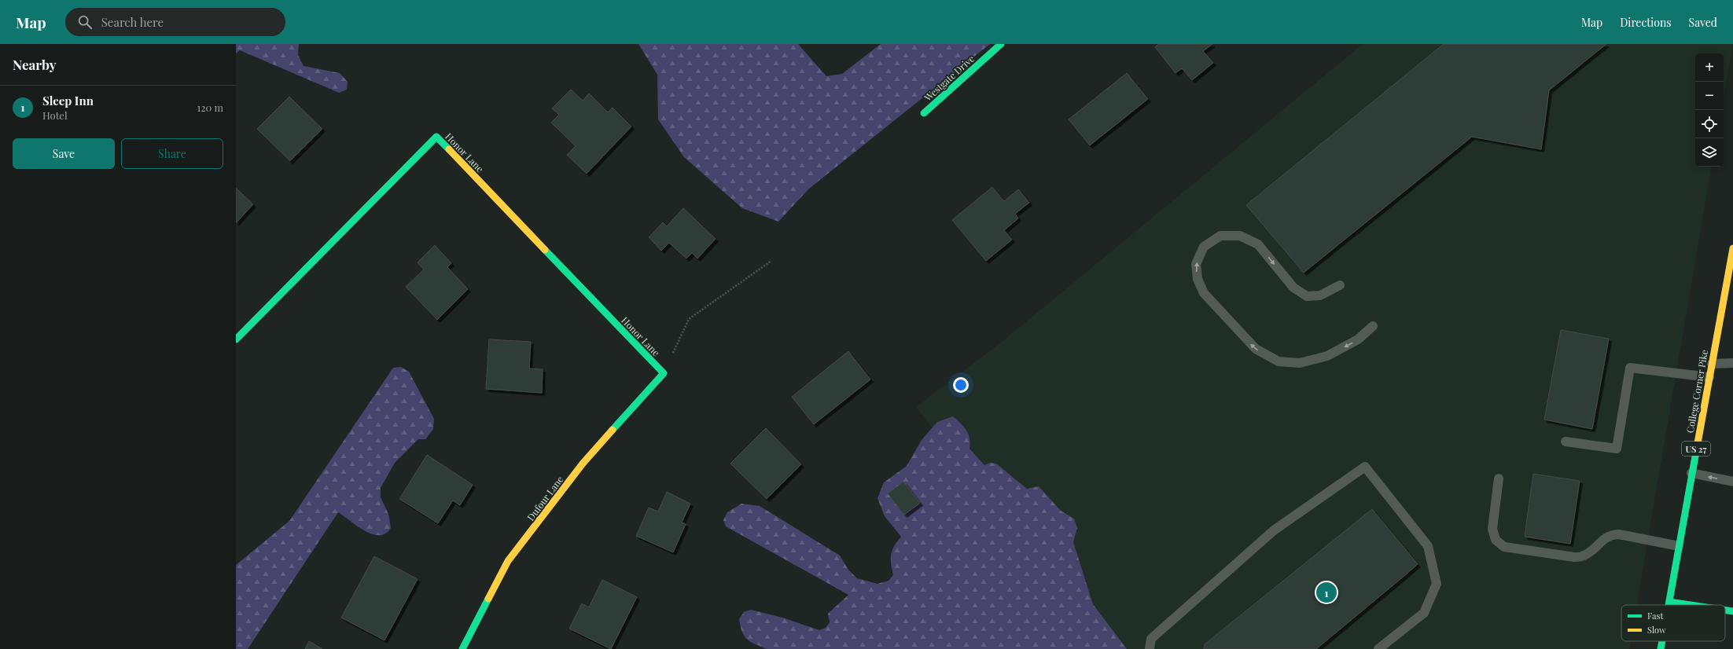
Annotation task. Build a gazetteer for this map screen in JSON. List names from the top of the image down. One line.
{"streets":{"main road":["Westgate Drive","Honor Lane","College Corner Pike","US 27","Dufour Lane"]},"crossings":[["Honor Lane","Dufour Lane"]],"legend":["Fast","Slow"],"page":{"header":"Map","search":"Search here","nav":["Map","Directions","Saved"],"heading":"Nearby","map_buttons":["+","−"],"list":[{"mark":"1","name":"Sleep Inn","note":"Hotel","value":"120 m"}],"buttons":["Save","Share"],"pins":"1"}}
